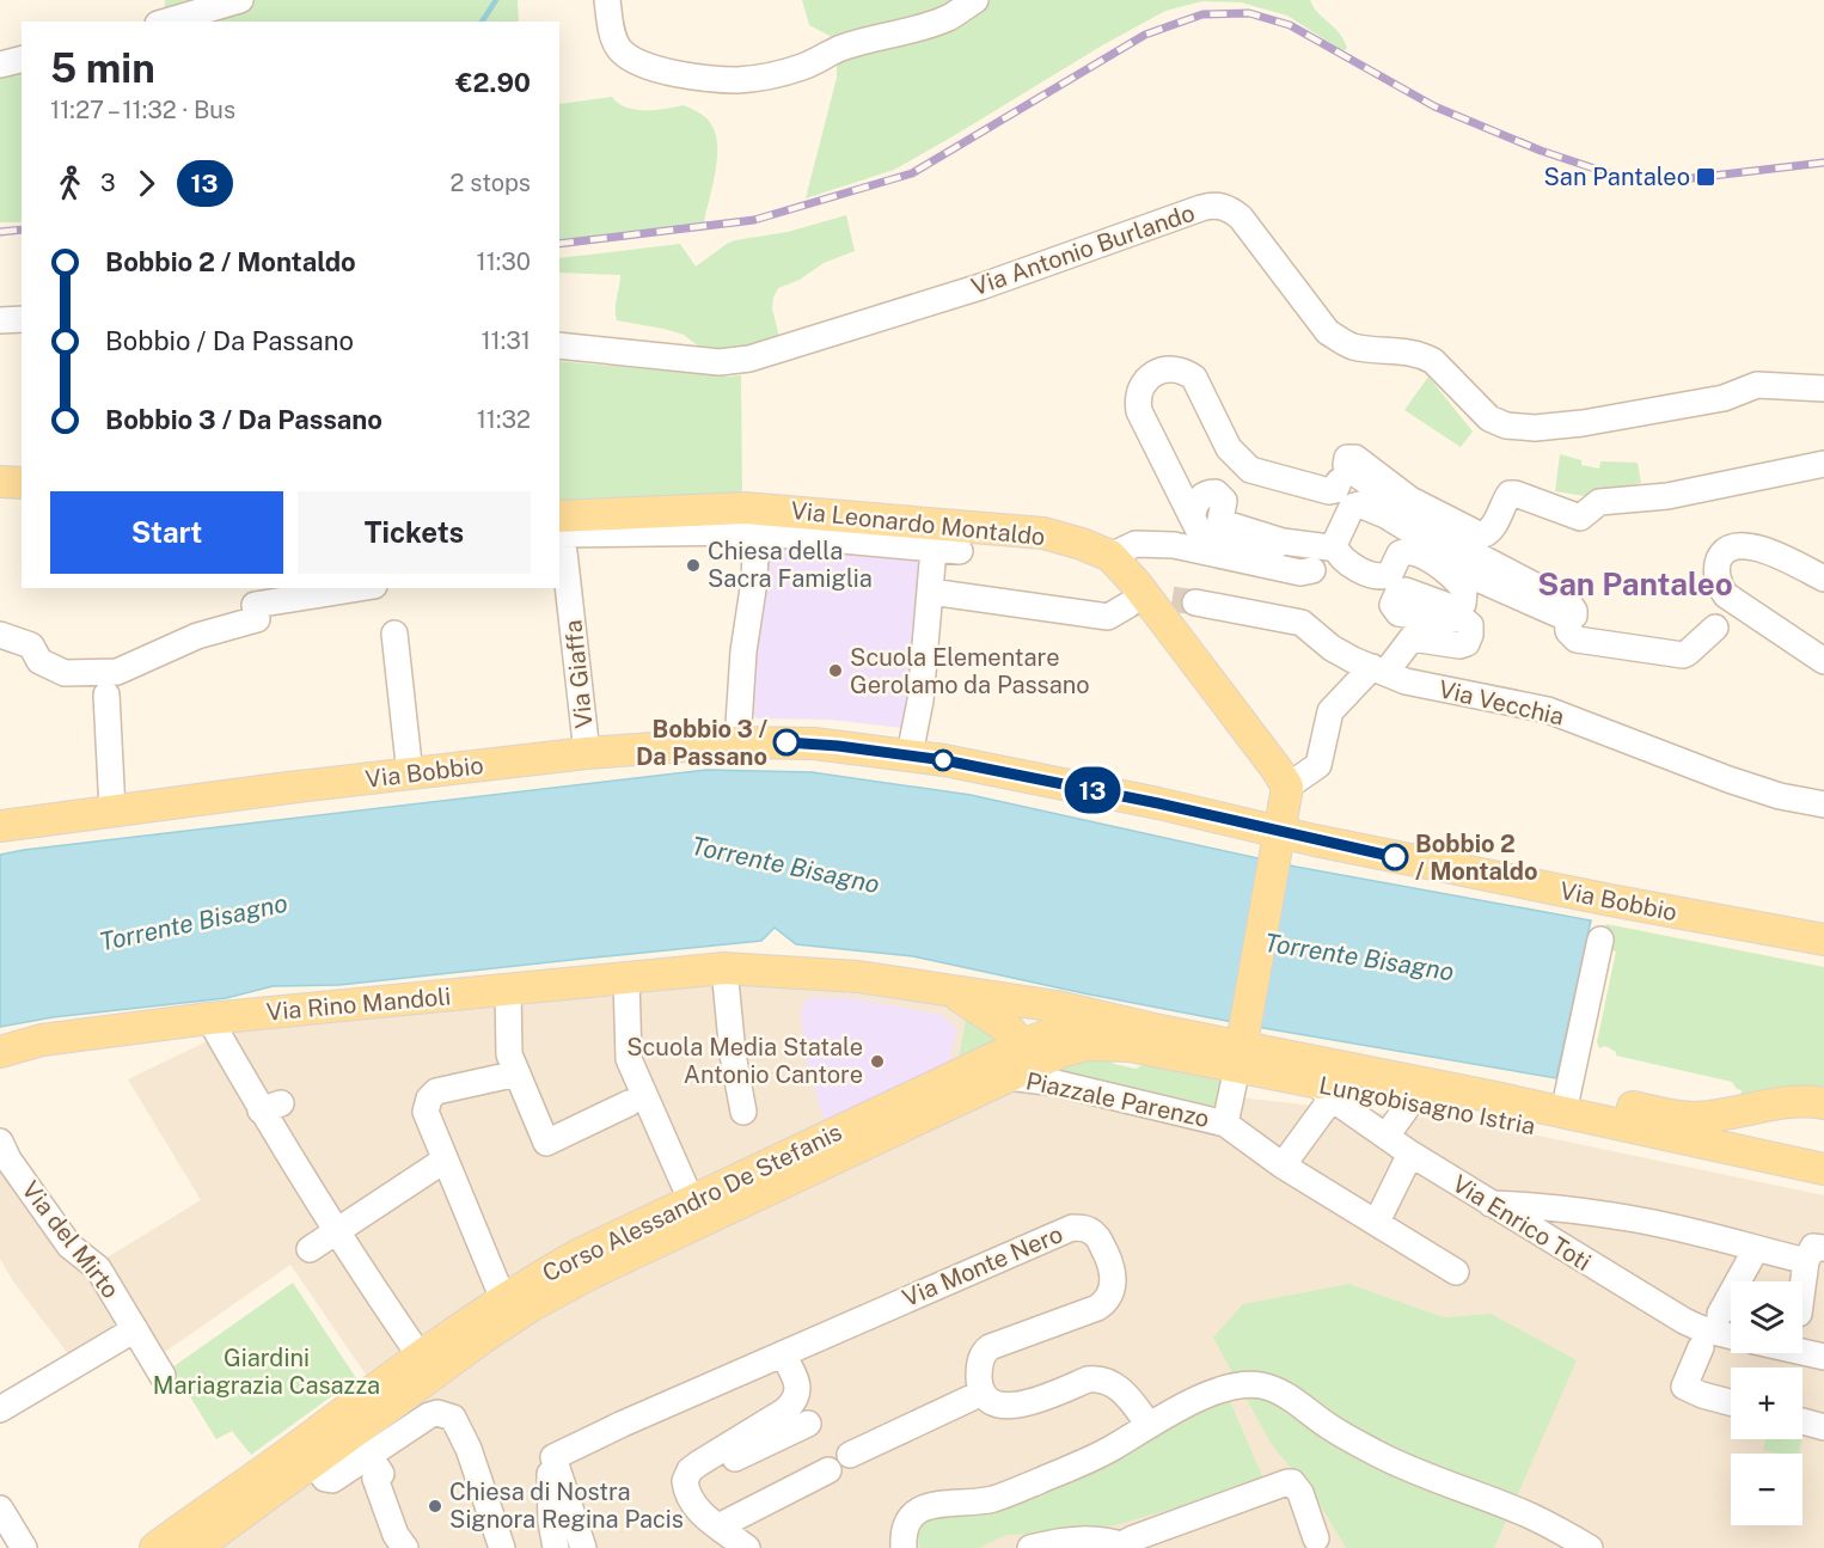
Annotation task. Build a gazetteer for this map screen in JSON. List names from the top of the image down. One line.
{"streets":{"main road":["Via Leonardo Montaldo","Via Bobbio","Via Rino Mandoli","Lungobisagno Istria","Corso Alessandro De Stefanis"],"street":["Via Antonio Burlando","Via Giaffa","Via Vecchia","Piazzale Parenzo","Via Enrico Toti","Via del Mirto","Via Monte Nero"]},"crossings":[["Via Giaffa","Via Bobbio"],["Via Rino Mandoli","Piazzale Parenzo"],["Via Rino Mandoli","Lungobisagno Istria"],["Via Rino Mandoli","Corso Alessandro De Stefanis"],["Piazzale Parenzo","Lungobisagno Istria"],["Piazzale Parenzo","Corso Alessandro De Stefanis"],["Lungobisagno Istria","Corso Alessandro De Stefanis"],["Lungobisagno Istria","Via Enrico Toti"]],"districts":["San Pantaleo"],"water":["Torrente Bisagno"],"parks":["Giardini Mariagrazia Casazza"],"places":{"transit":["San Pantaleo"],"other":["Chiesa della Sacra Famiglia","Scuola Elementare Gerolamo da Passano","Bobbio 3 / Da Passano","Bobbio 2 / Montaldo","Scuola Media Statale Antonio Cantore","Chiesa di Nostra Signora Regina Pacis"]},"lines":["bus line 13"],"page":{"on_map":"13","heading":["5 min","11:27 – 11:32 · Bus","€2.90"],"legs":["3","13","2 stops"],"list":[{"name":"Bobbio 2 / Montaldo","value":"11:30"},{"name":"Bobbio / Da Passano","value":"11:31"},{"name":"Bobbio 3 / Da Passano","value":"11:32"}],"buttons":["Start","Tickets"],"map_buttons":["+","−"]}}
